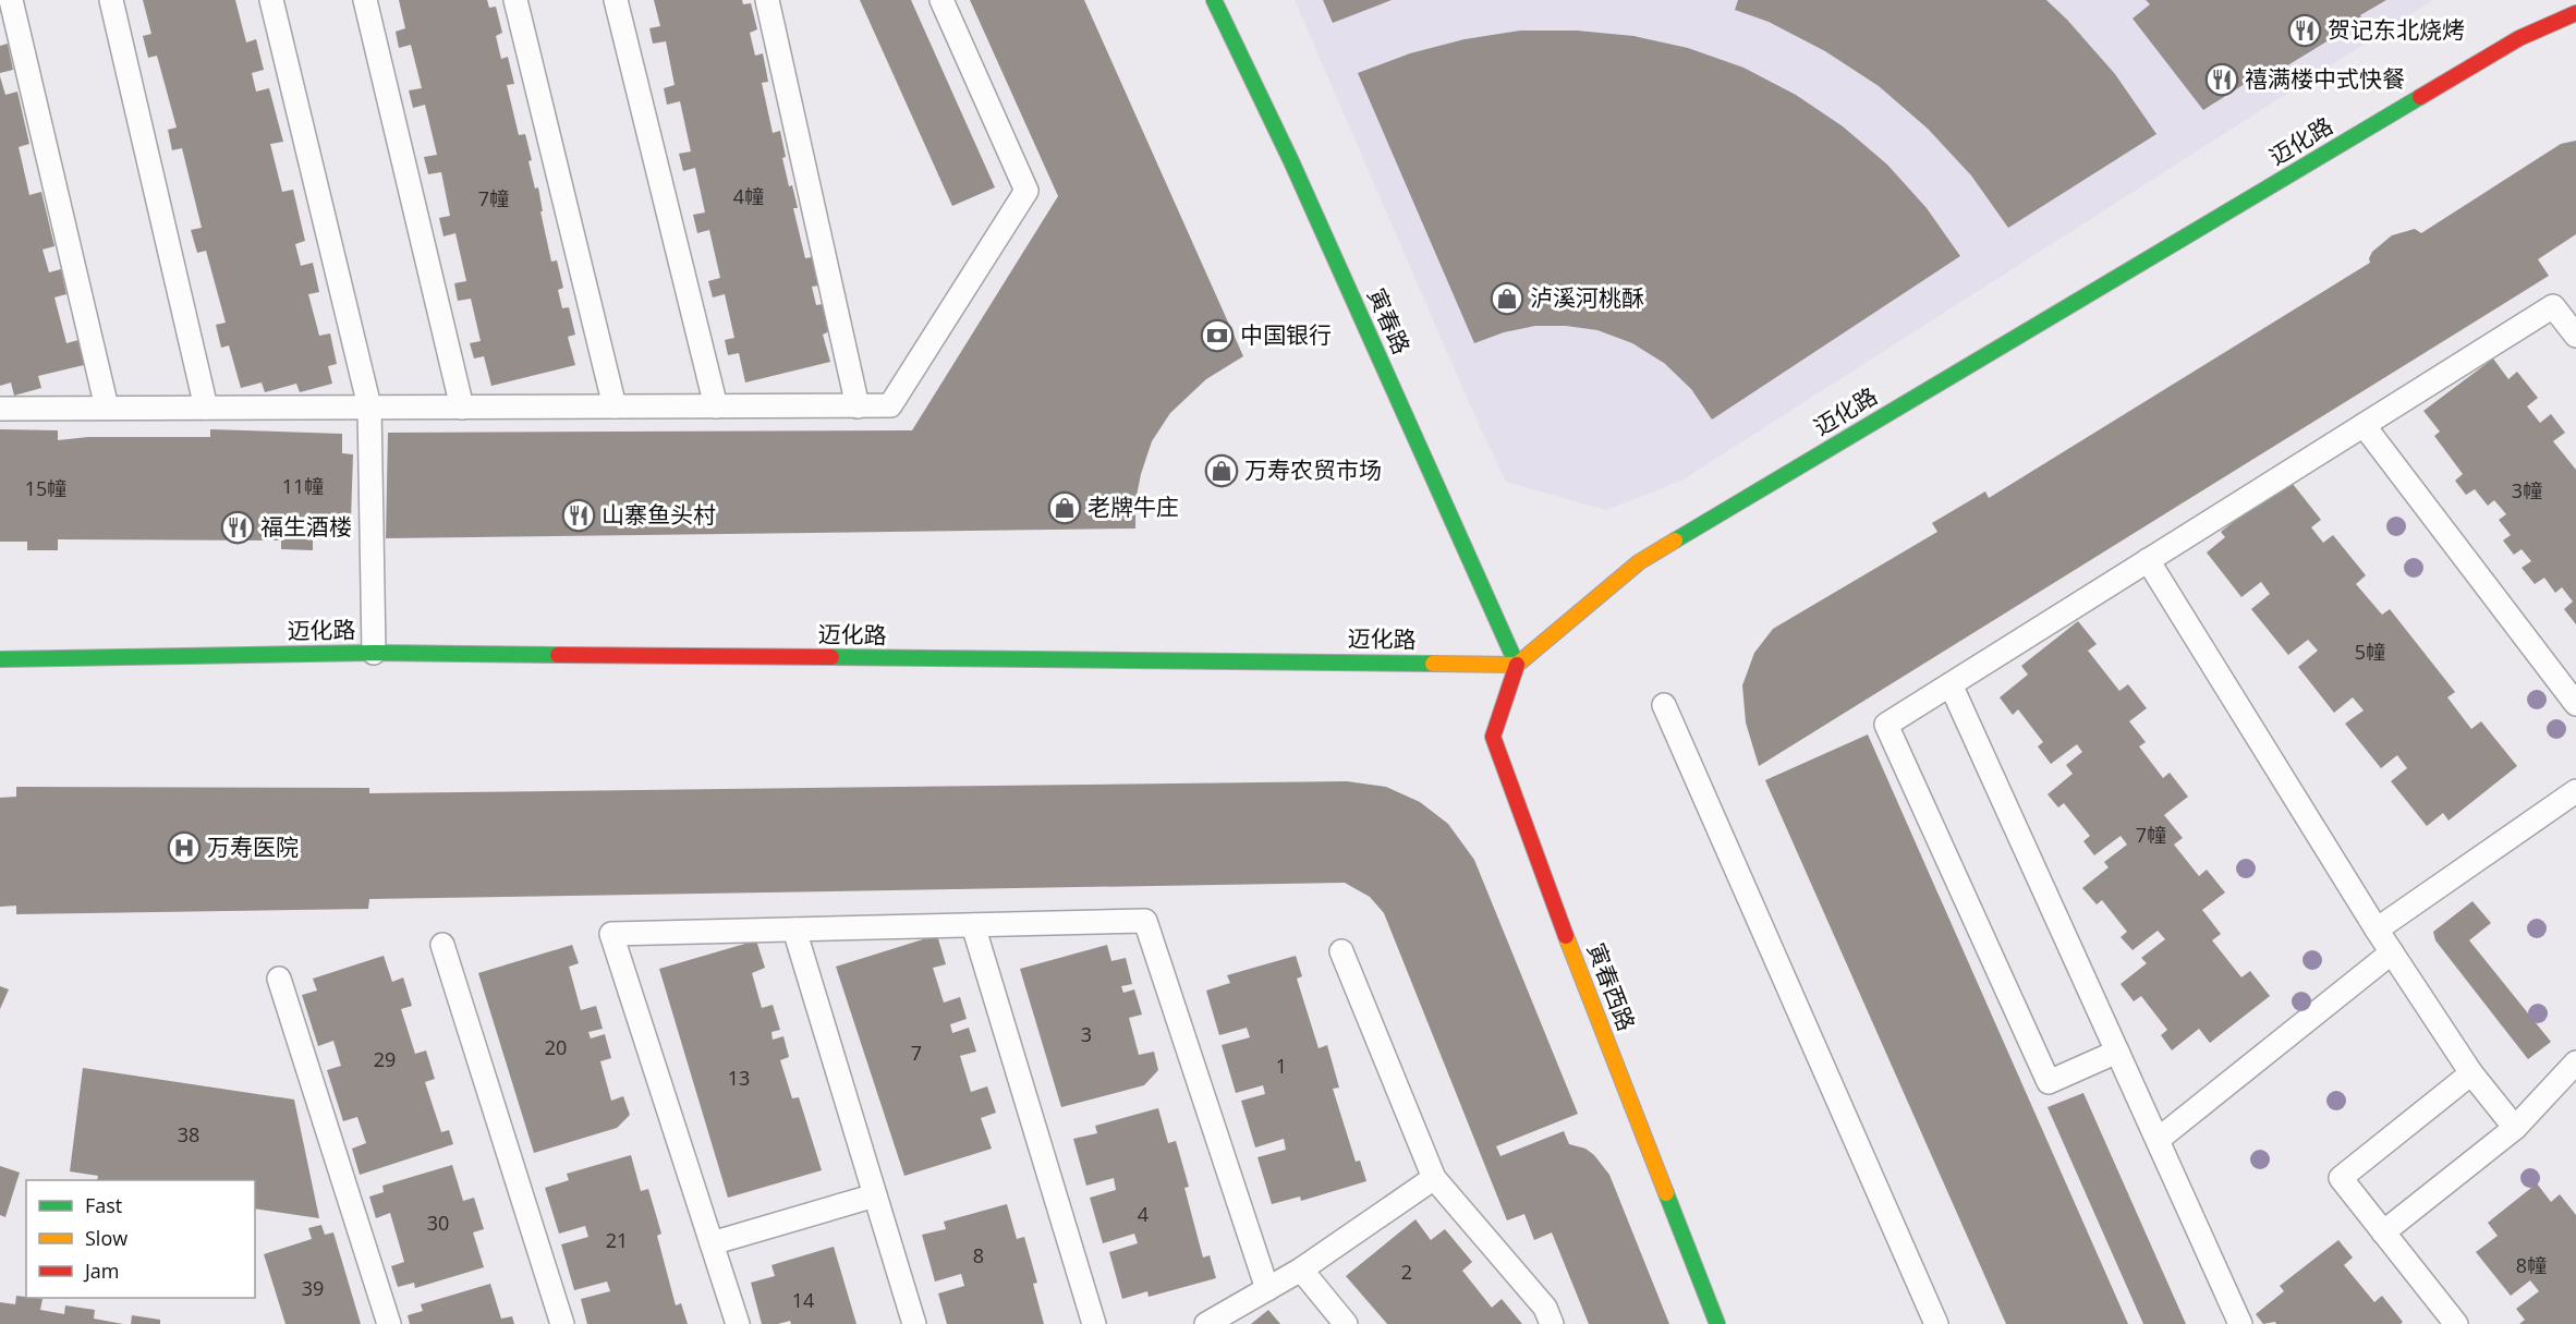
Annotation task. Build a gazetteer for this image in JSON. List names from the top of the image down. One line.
{"streets":{"street":["迈化路","寅春路","寅春西路"]},"crossings":[["迈化路","寅春路"],["迈化路","寅春西路"],["寅春路","寅春西路"]],"places":{"restaurant":["贺记东北烧烤","禧满楼中式快餐","山寨鱼头村","福生酒楼"],"shop":["泸溪河桃酥","万寿农贸市场","老牌牛庄"],"bank":["中国银行"],"hospital":["万寿医院"]},"house_numbers":["4幢","7幢","11幢","15幢","3幢","5幢","7幢","3","20","7","29","1","13","38","4","30","21","8","8幢","2","39","14"],"legend":["Fast","Slow","Jam"]}
